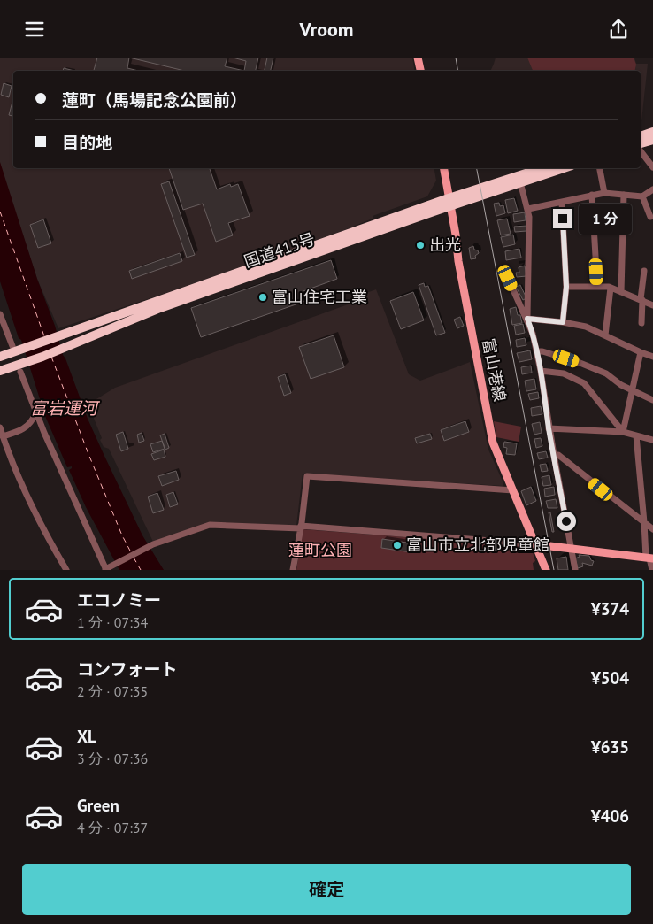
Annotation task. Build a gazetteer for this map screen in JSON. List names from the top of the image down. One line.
{"streets":{"highway":["国道415号"],"main road":["富山港線"]},"crossings":[["国道415号","富山港線"]],"water":["富岩運河"],"parks":["蓮町公園"],"places":["出光","富山住宅工業","富山市立北部児童館"],"page":{"header":"Vroom","banner":["蓮町（馬場記念公園前）","目的地"],"bubble":"1 分","list":[{"name":"エコノミー","note":"1 分 · 07:34","value":"¥374"},{"name":"コンフォート","note":"2 分 · 07:35","value":"¥504"},{"name":"XL","note":"3 分 · 07:36","value":"¥635"},{"name":"Green","note":"4 分 · 07:37","value":"¥406"}],"buttons":"確定"}}
